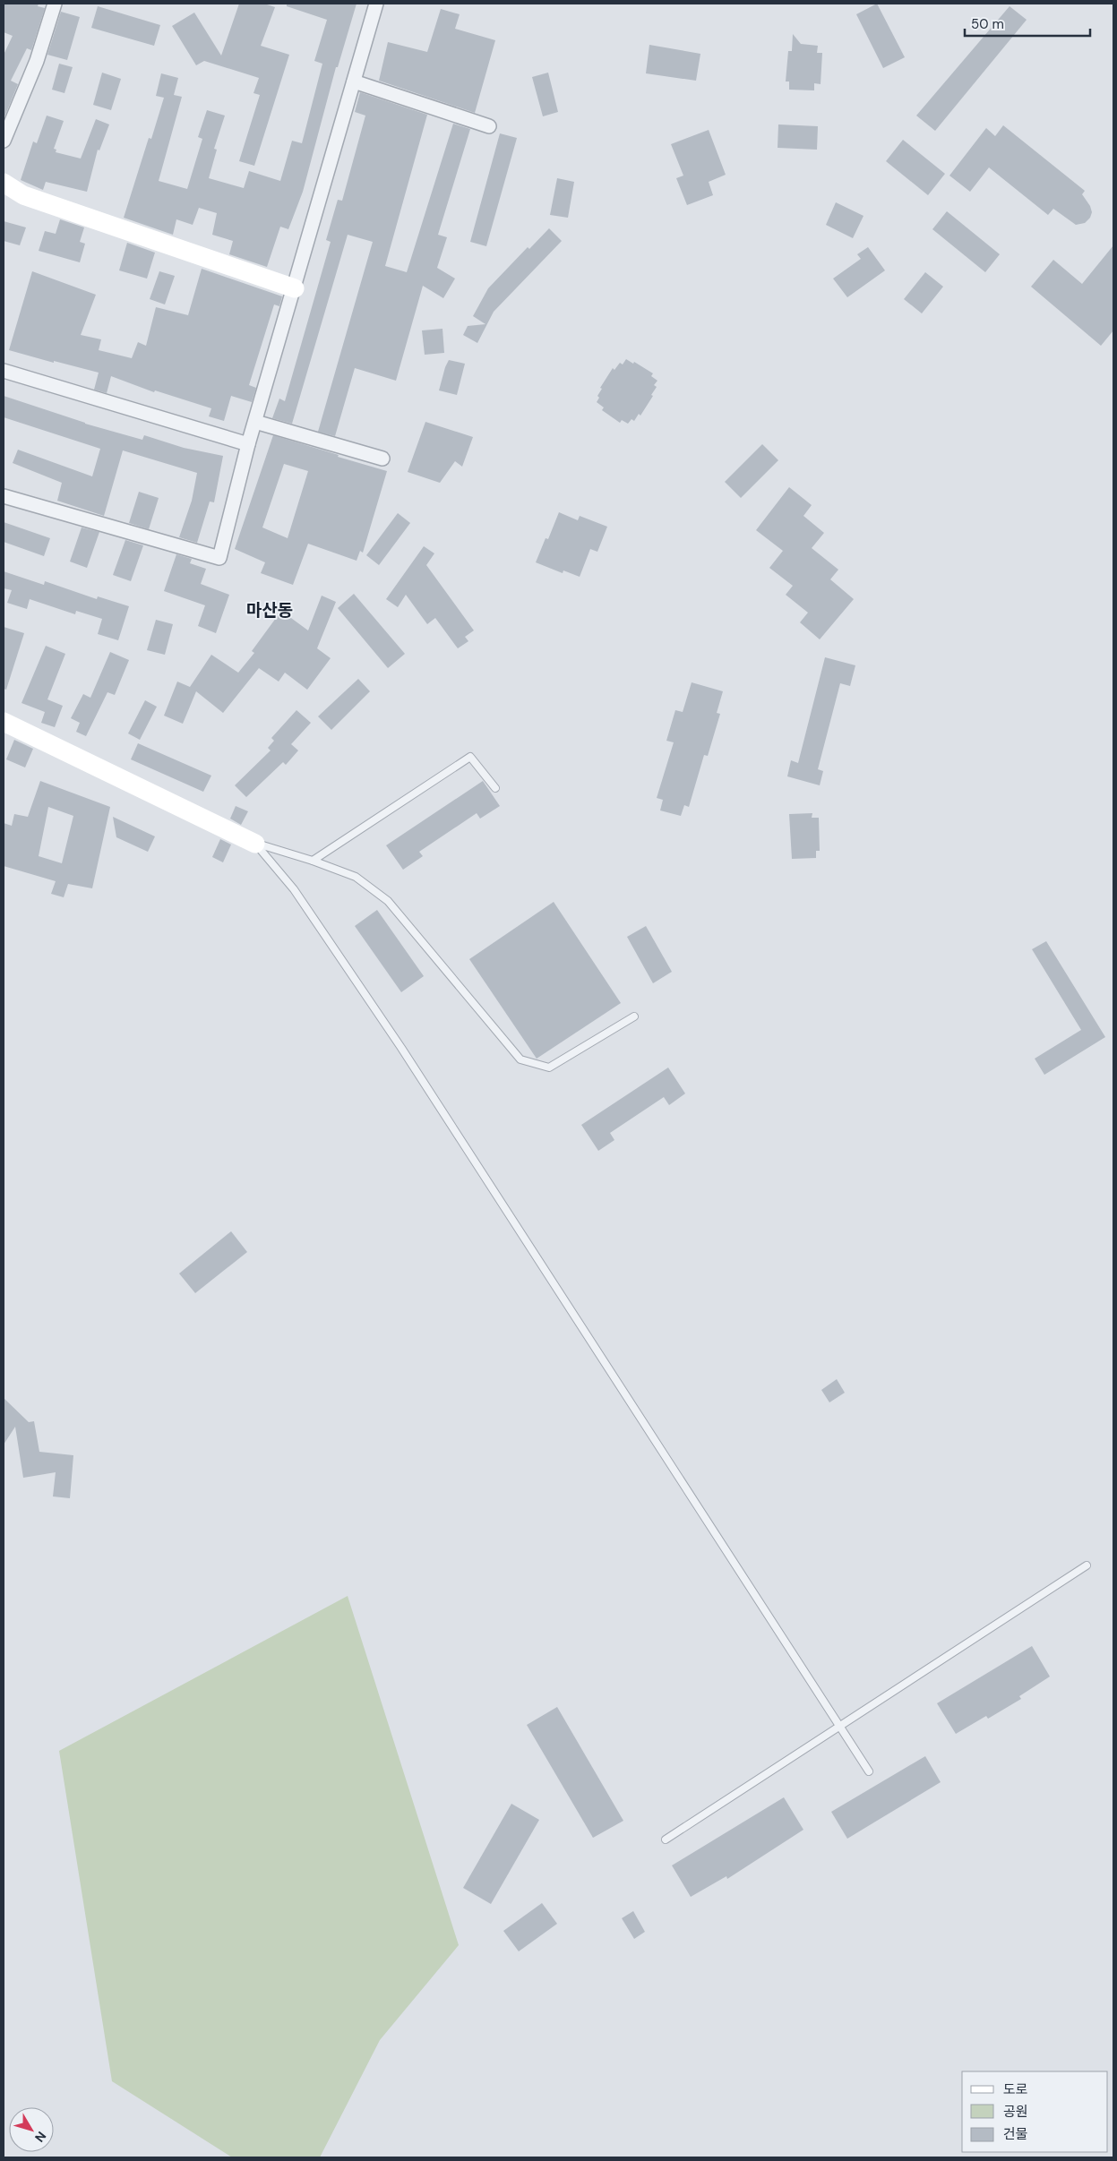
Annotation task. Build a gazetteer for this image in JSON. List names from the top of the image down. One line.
{"districts":["마산동"],"legend":["도로","공원","건물"],"scale_bar":"50 m","north":"bottom right"}
